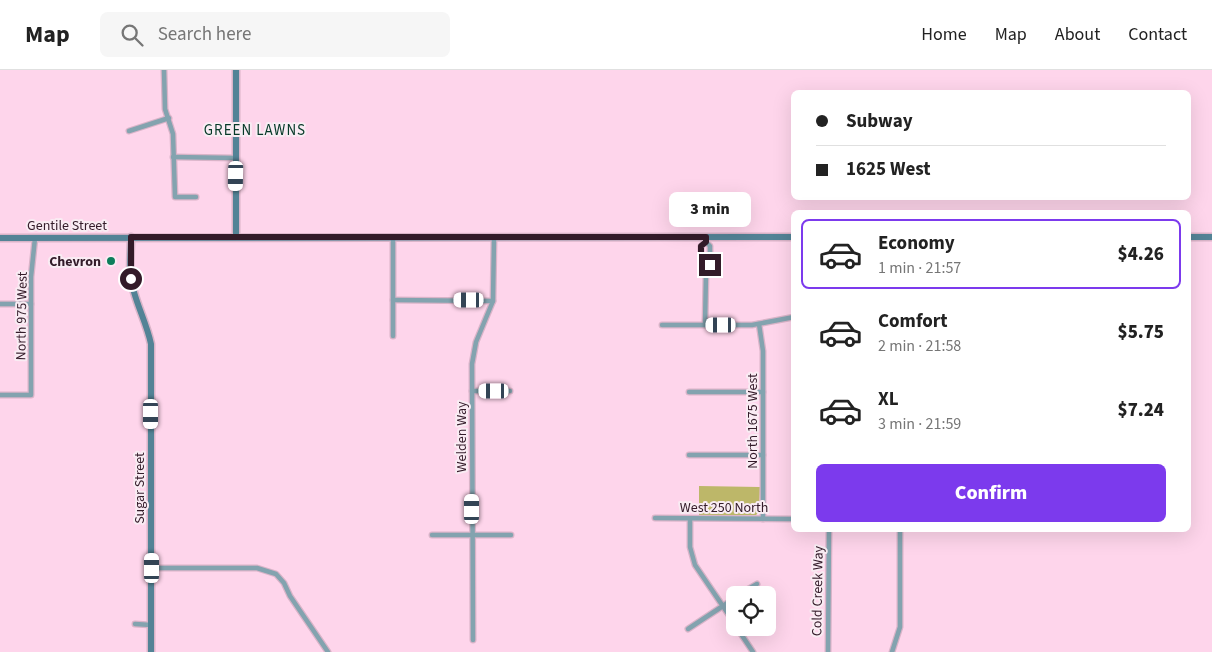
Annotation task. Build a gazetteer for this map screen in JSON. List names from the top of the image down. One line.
{"streets":{"main road":["Gentile Street","Sugar Street"],"street":["North 975 West","North 1675 West","Welden Way","West 250 North","Cold Creek Way"]},"crossings":[["Gentile Street","North 975 West"],["Gentile Street","Welden Way"],["Gentile Street","Sugar Street"],["North 1675 West","West 250 North"]],"districts":["GREEN LAWNS"],"places":["Chevron"],"page":{"header":"Map","search":"Search here","nav":["Home","Map","About","Contact"],"banner":["Subway","1625 West"],"bubble":"3 min","list":[{"name":"Economy","note":"1 min · 21:57","value":"$4.26"},{"name":"Comfort","note":"2 min · 21:58","value":"$5.75"},{"name":"XL","note":"3 min · 21:59","value":"$7.24"}],"buttons":"Confirm"}}
